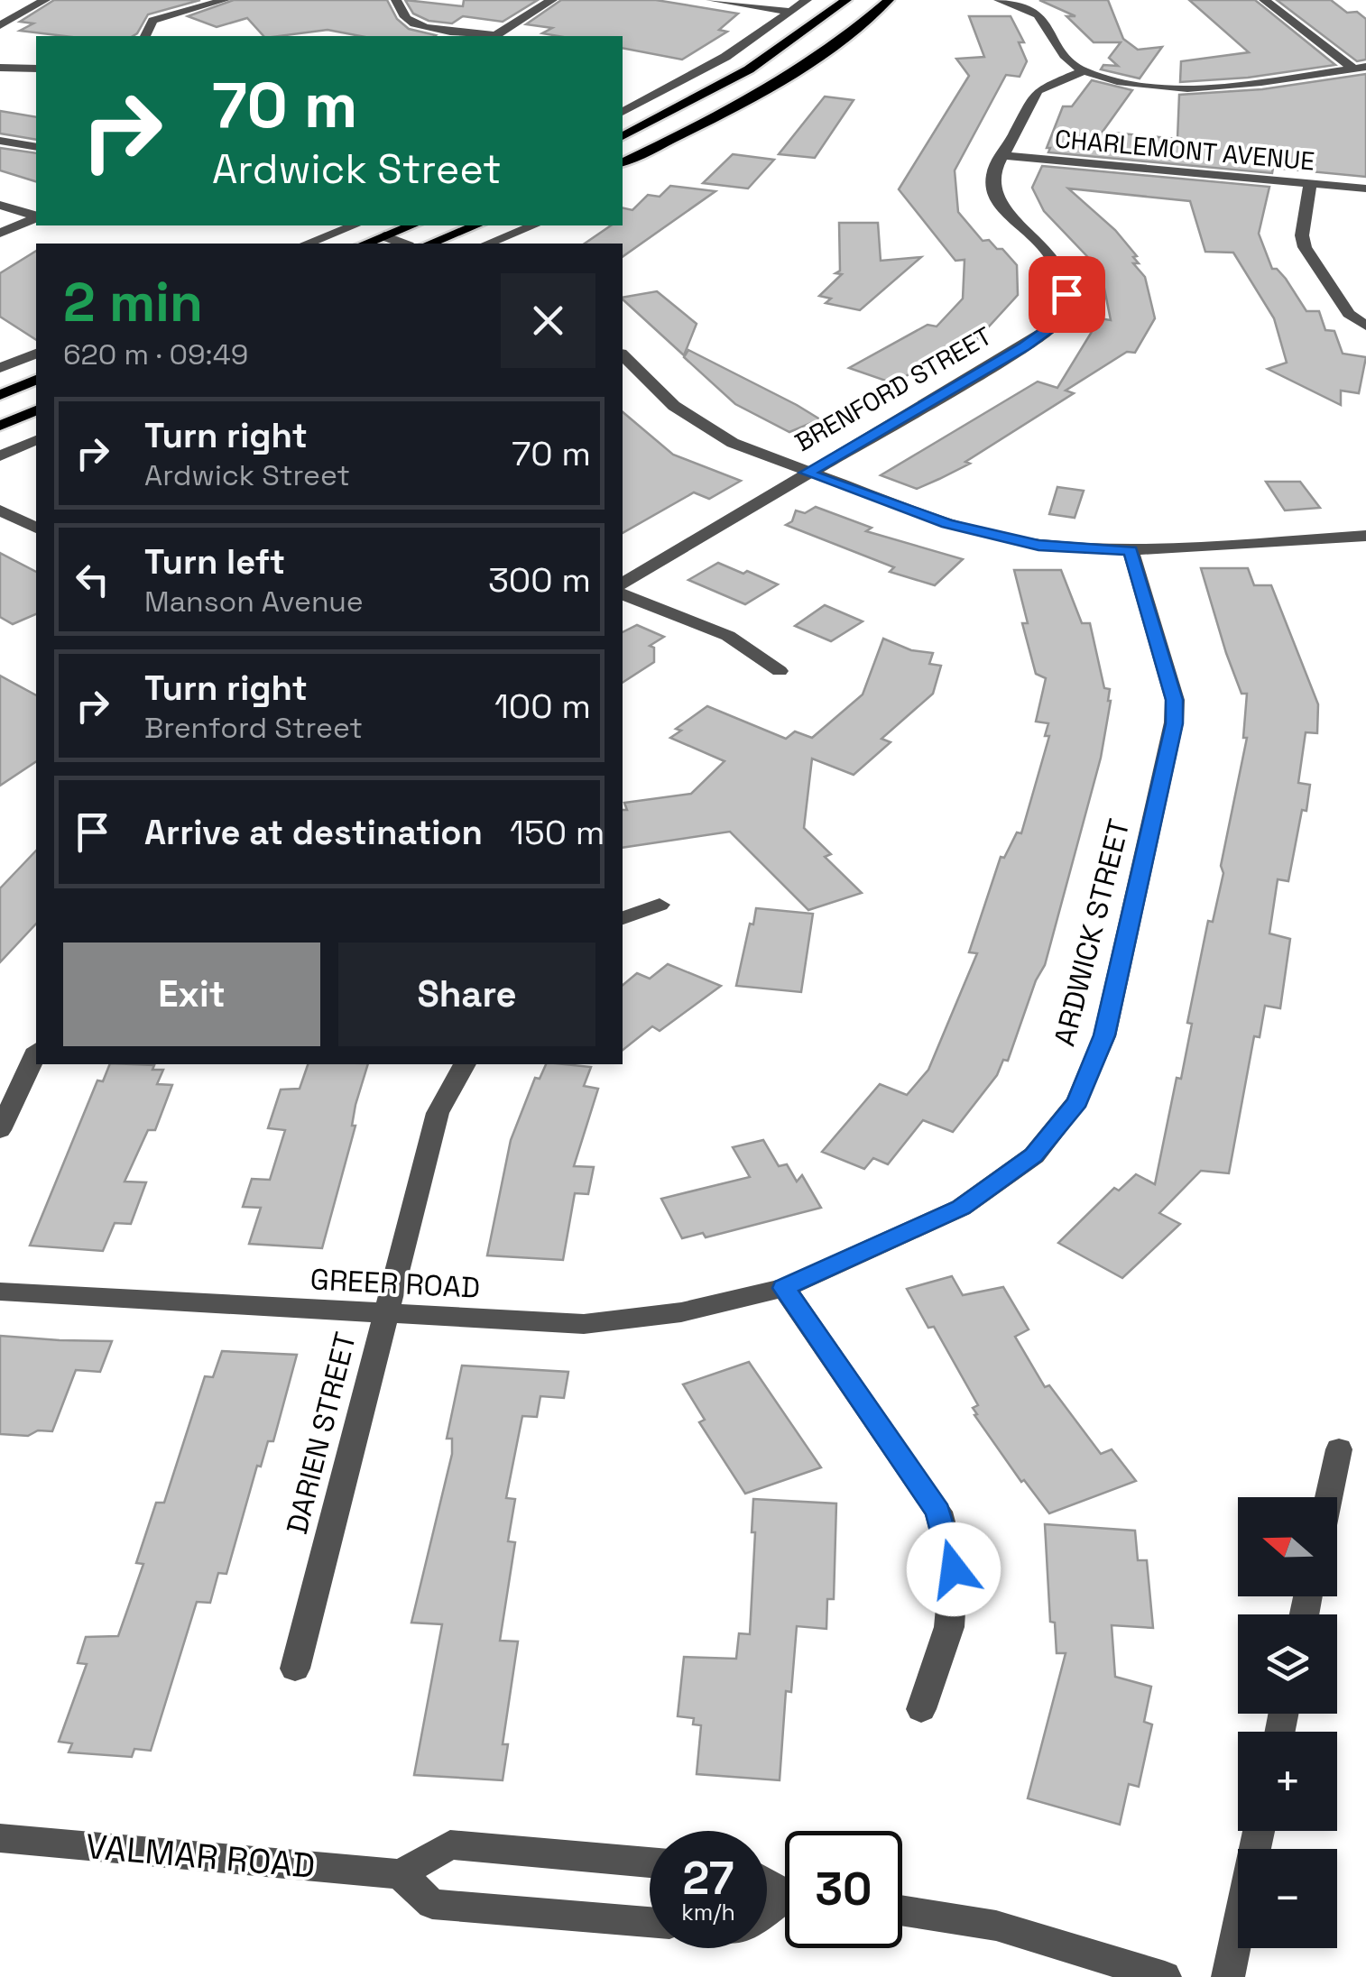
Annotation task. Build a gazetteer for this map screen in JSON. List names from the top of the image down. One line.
{"streets":{"street":["CHARLEMONT AVENUE","BRENFORD STREET","ARDWICK STREET","GREER ROAD","DARIEN STREET","VALMAR ROAD"]},"crossings":[["CHARLEMONT AVENUE","BRENFORD STREET"],["ARDWICK STREET","GREER ROAD"],["GREER ROAD","DARIEN STREET"]],"north":"left","page":{"turn":["70 m","Ardwick Street"],"heading":["2 min","620 m · 09:49"],"list":[{"name":"Turn right","note":"Ardwick Street","value":"70 m"},{"name":"Turn left","note":"Manson Avenue","value":"300 m"},{"name":"Turn right","note":"Brenford Street","value":"100 m"},{"name":"Arrive at destination","value":"150 m"}],"buttons":["Exit","Share"],"map_buttons":["+","−"],"speed":"27 km/h","limit":"30"}}
